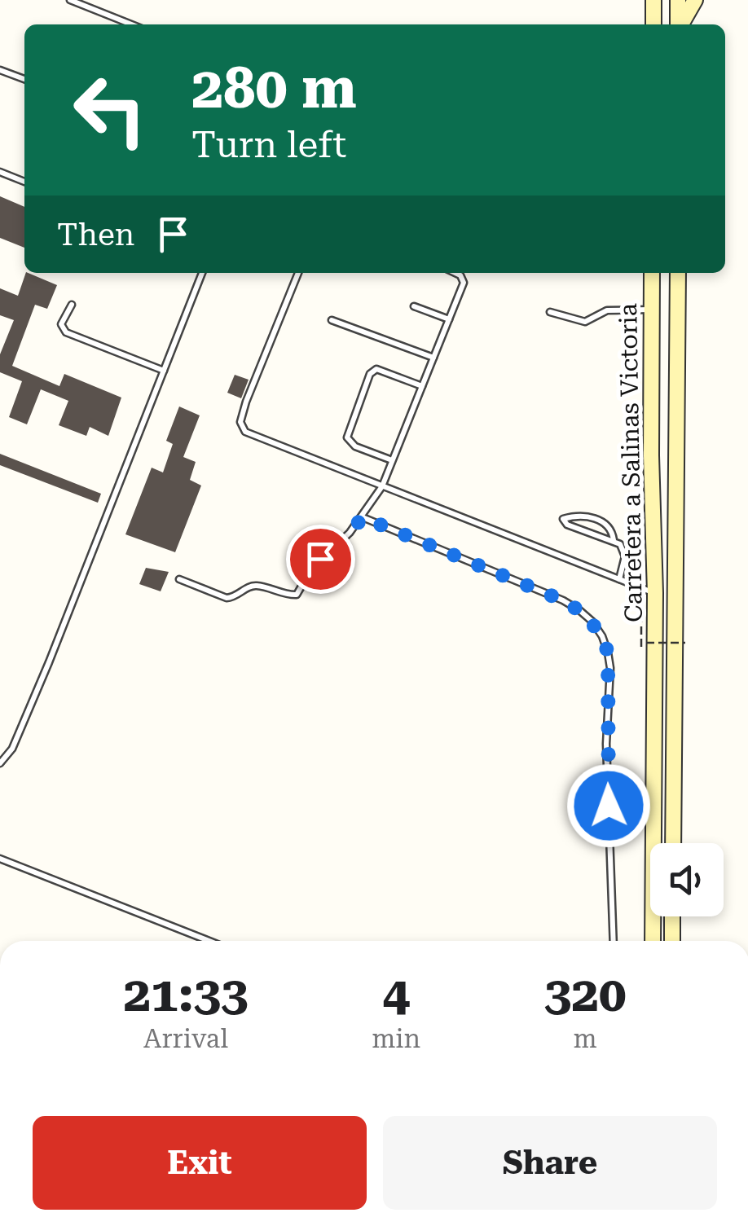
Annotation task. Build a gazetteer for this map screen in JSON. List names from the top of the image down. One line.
{"streets":{"main road":["Carretera a Salinas Victoria"]},"page":{"turn":["280 m","Turn left"],"then":"Then","eta":["21:33","Arrival","4","min","320","m"],"buttons":["Exit","Share"]}}
